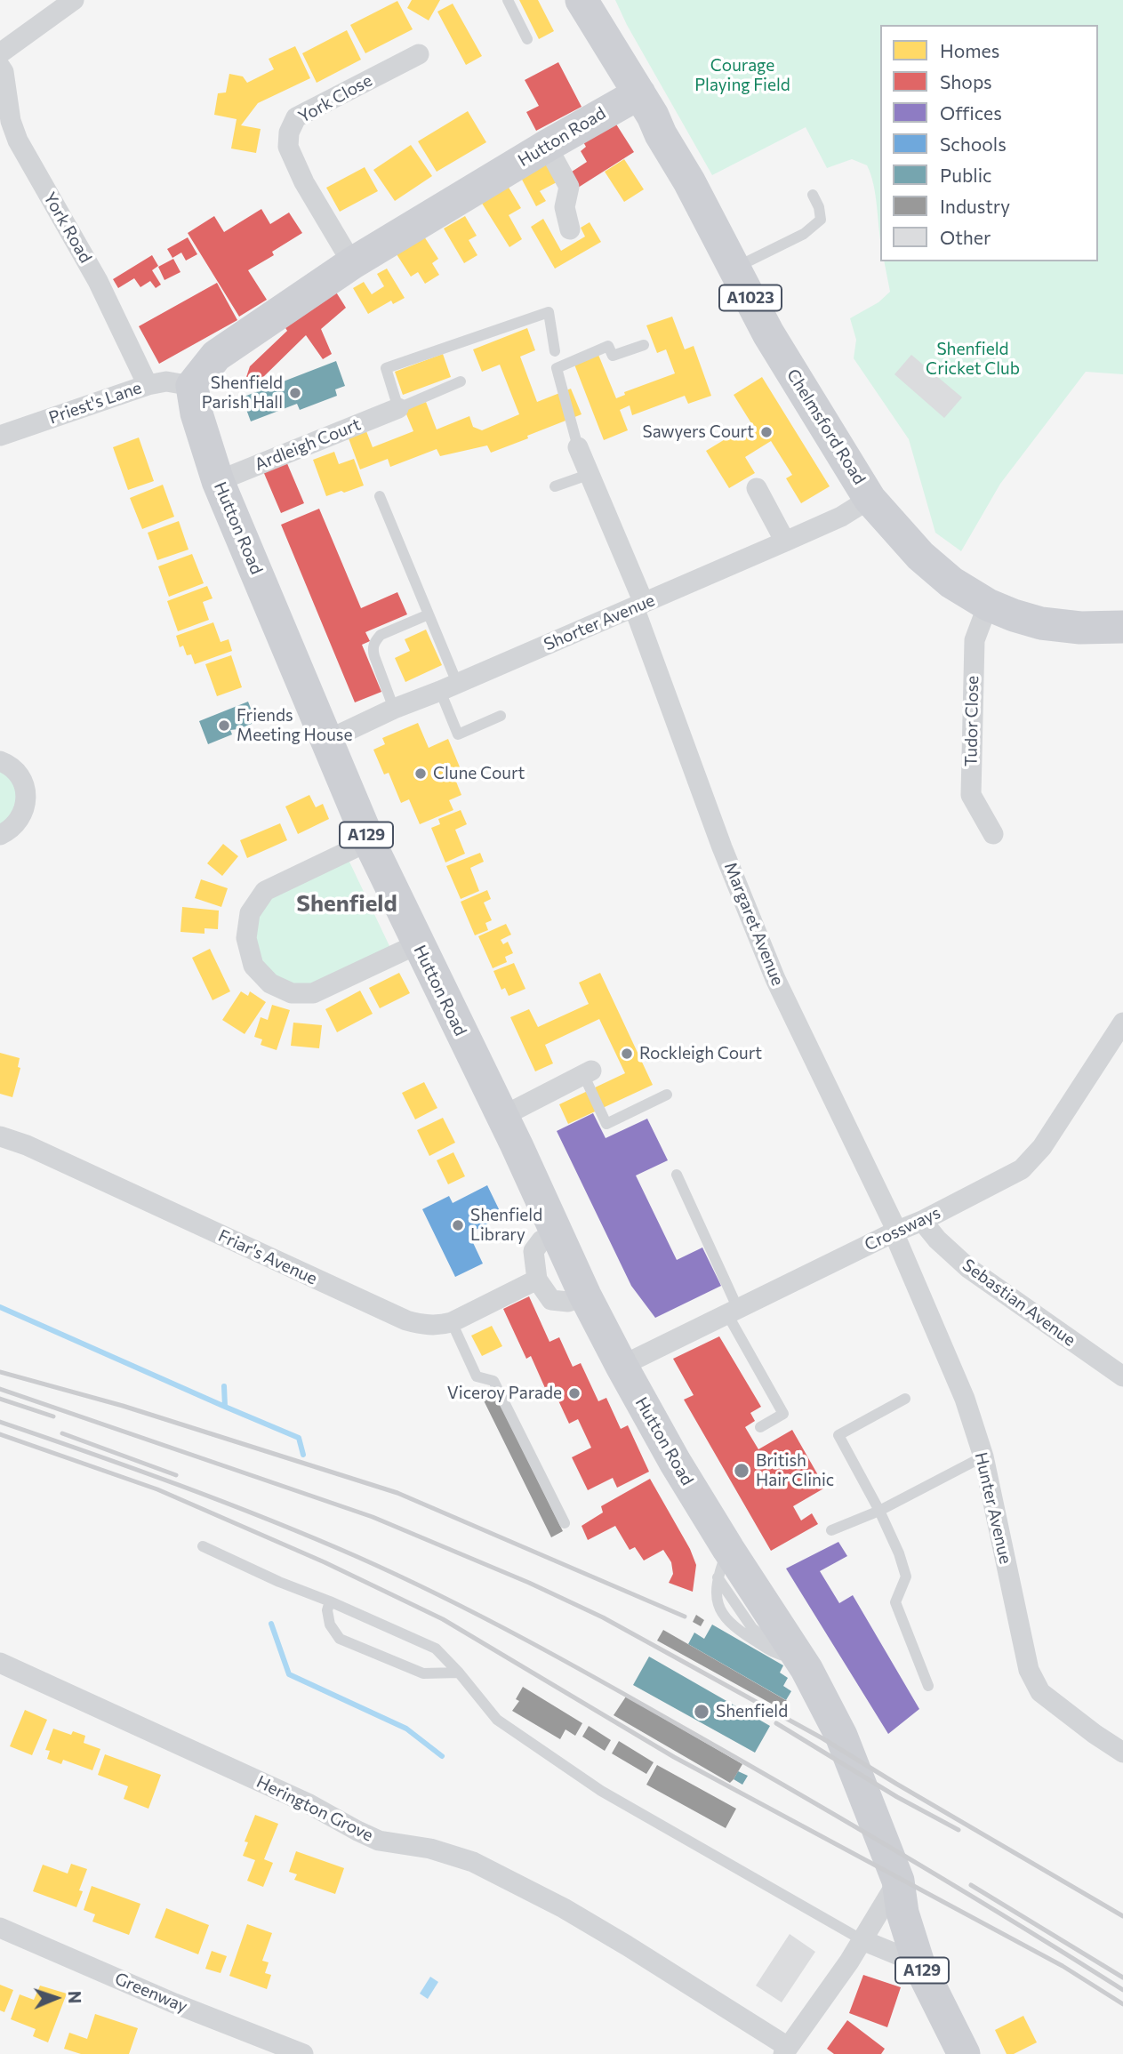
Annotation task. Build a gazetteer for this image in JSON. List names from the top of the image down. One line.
{"streets":{"main road":["Hutton Road","A1023","Chelmsford Road","A129"],"street":["York Close","York Road","Priest's Lane","Ardleigh Court","Shorter Avenue","Tudor Close","Margaret Avenue","Crossways","Friar's Avenue","Sebastian Avenue","Hunter Avenue","Herington Grove","Greenway"]},"crossings":[["York Close","Hutton Road"],["Hutton Road","A1023"],["Hutton Road","Priest's Lane"],["Hutton Road","Chelmsford Road"],["Hutton Road","Ardleigh Court"],["Hutton Road","Shorter Avenue"],["Hutton Road","Crossways"],["York Road","Priest's Lane"],["A1023","Chelmsford Road"],["Chelmsford Road","Shorter Avenue"],["Chelmsford Road","Tudor Close"],["Shorter Avenue","Margaret Avenue"],["Margaret Avenue","Crossways"],["Margaret Avenue","Hunter Avenue"],["Crossways","Sebastian Avenue"],["Crossways","Hunter Avenue"]],"districts":["Shenfield"],"parks":["Courage Playing Field","Shenfield Cricket Club"],"places":["Shenfield Parish Hall","Sawyers Court","Friends Meeting House","Clune Court","Rockleigh Court","Shenfield Library","Viceroy Parade","British Hair Clinic","Shenfield"],"legend":["Homes","Shops","Offices","Schools","Public","Industry","Other"],"north":"right"}
